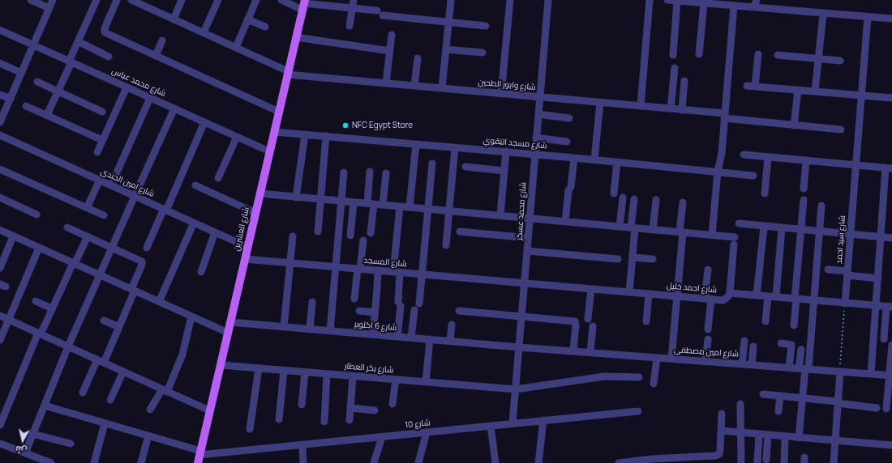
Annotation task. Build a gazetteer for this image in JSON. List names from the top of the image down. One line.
{"streets":{"main road":["شارع العشرين"],"street":["شارع محمد عباس","شارع وابور الطحين","شارع مسجد التقوي","شارع امين الجندى","شارع محمد عسكر","شارع سيد احمد","شارع المسجد","شارع احمد خليل","شارع 6 اكتوبر","شارع امين مصطفى","شارع بكر العطار","شارع 10"]},"crossings":[["شارع محمد عباس","شارع العشرين"],["شارع وابور الطحين","شارع محمد عسكر"],["شارع وابور الطحين","شارع العشرين"],["شارع مسجد التقوي","شارع محمد عسكر"],["شارع مسجد التقوي","شارع العشرين"],["شارع امين الجندى","شارع العشرين"],["شارع محمد عسكر","شارع المسجد"],["شارع محمد عسكر","شارع احمد خليل"],["شارع محمد عسكر","شارع 6 اكتوبر"],["شارع محمد عسكر","شارع امين مصطفى"],["شارع محمد عسكر","شارع بكر العطار"],["شارع محمد عسكر","شارع 10"],["شارع العشرين","شارع المسجد"],["شارع العشرين","شارع 6 اكتوبر"],["شارع العشرين","شارع بكر العطار"],["شارع العشرين","شارع 10"],["شارع سيد احمد","شارع احمد خليل"],["شارع المسجد","شارع احمد خليل"],["شارع 6 اكتوبر","شارع امين مصطفى"]],"places":["NFC Egypt Store"],"north":"bottom"}
